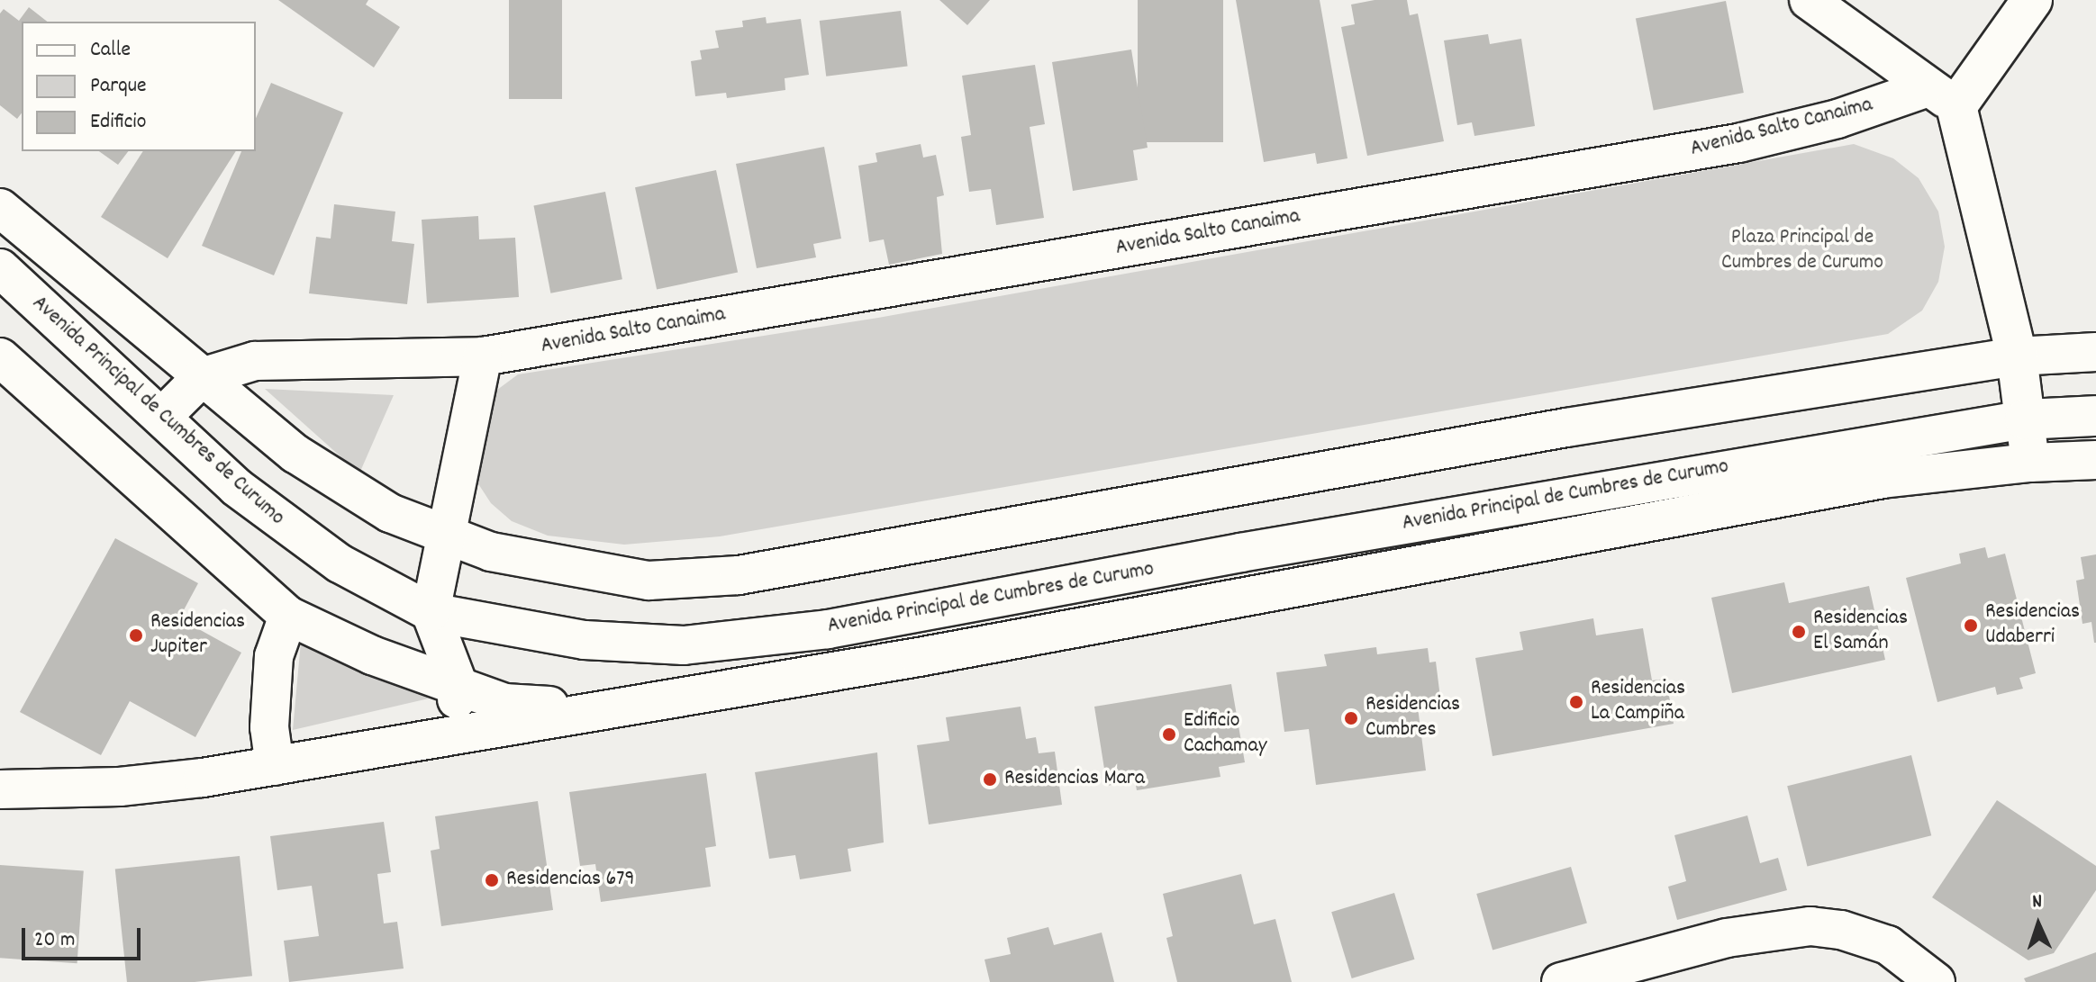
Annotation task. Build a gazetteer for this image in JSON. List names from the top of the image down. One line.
{"streets":{"main road":["Avenida Principal de Cumbres de Curumo"],"street":["Avenida Salto Canaima"]},"crossings":[["Avenida Salto Canaima","Avenida Principal de Cumbres de Curumo"]],"parks":["Plaza Principal de Cumbres de Curumo"],"places":["Residencias Udaberri","Residencias El Samán","Residencias Jupiter","Residencias La Campiña","Residencias Cumbres","Edificio Cachamay","Residencias Mara","Residencias 679"],"legend":["Calle","Parque","Edificio"],"scale_bar":"20 m","north":"top"}
